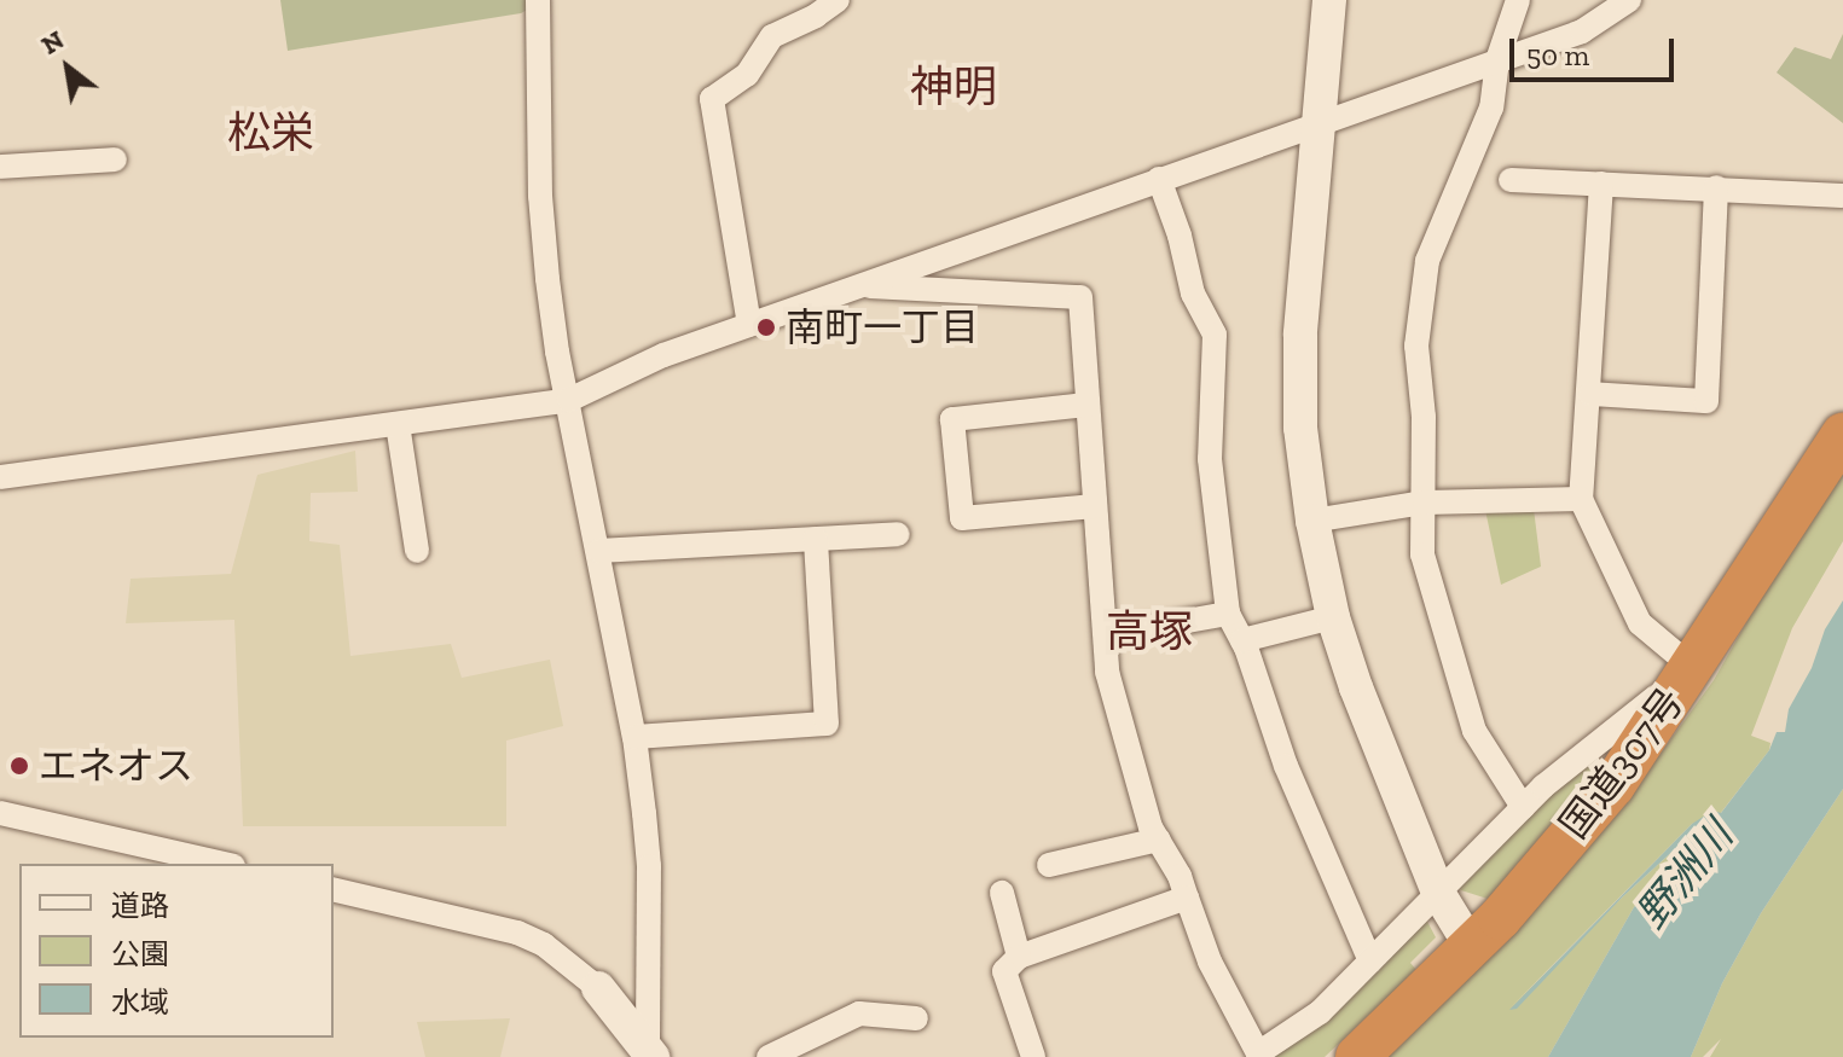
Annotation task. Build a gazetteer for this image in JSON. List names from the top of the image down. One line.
{"streets":{"highway":["国道307号"]},"districts":["神明","松栄","高塚"],"water":["野洲川"],"places":["南町一丁目","エネオス"],"legend":["道路","公園","水域"],"scale_bar":"50 m","north":"top left"}
